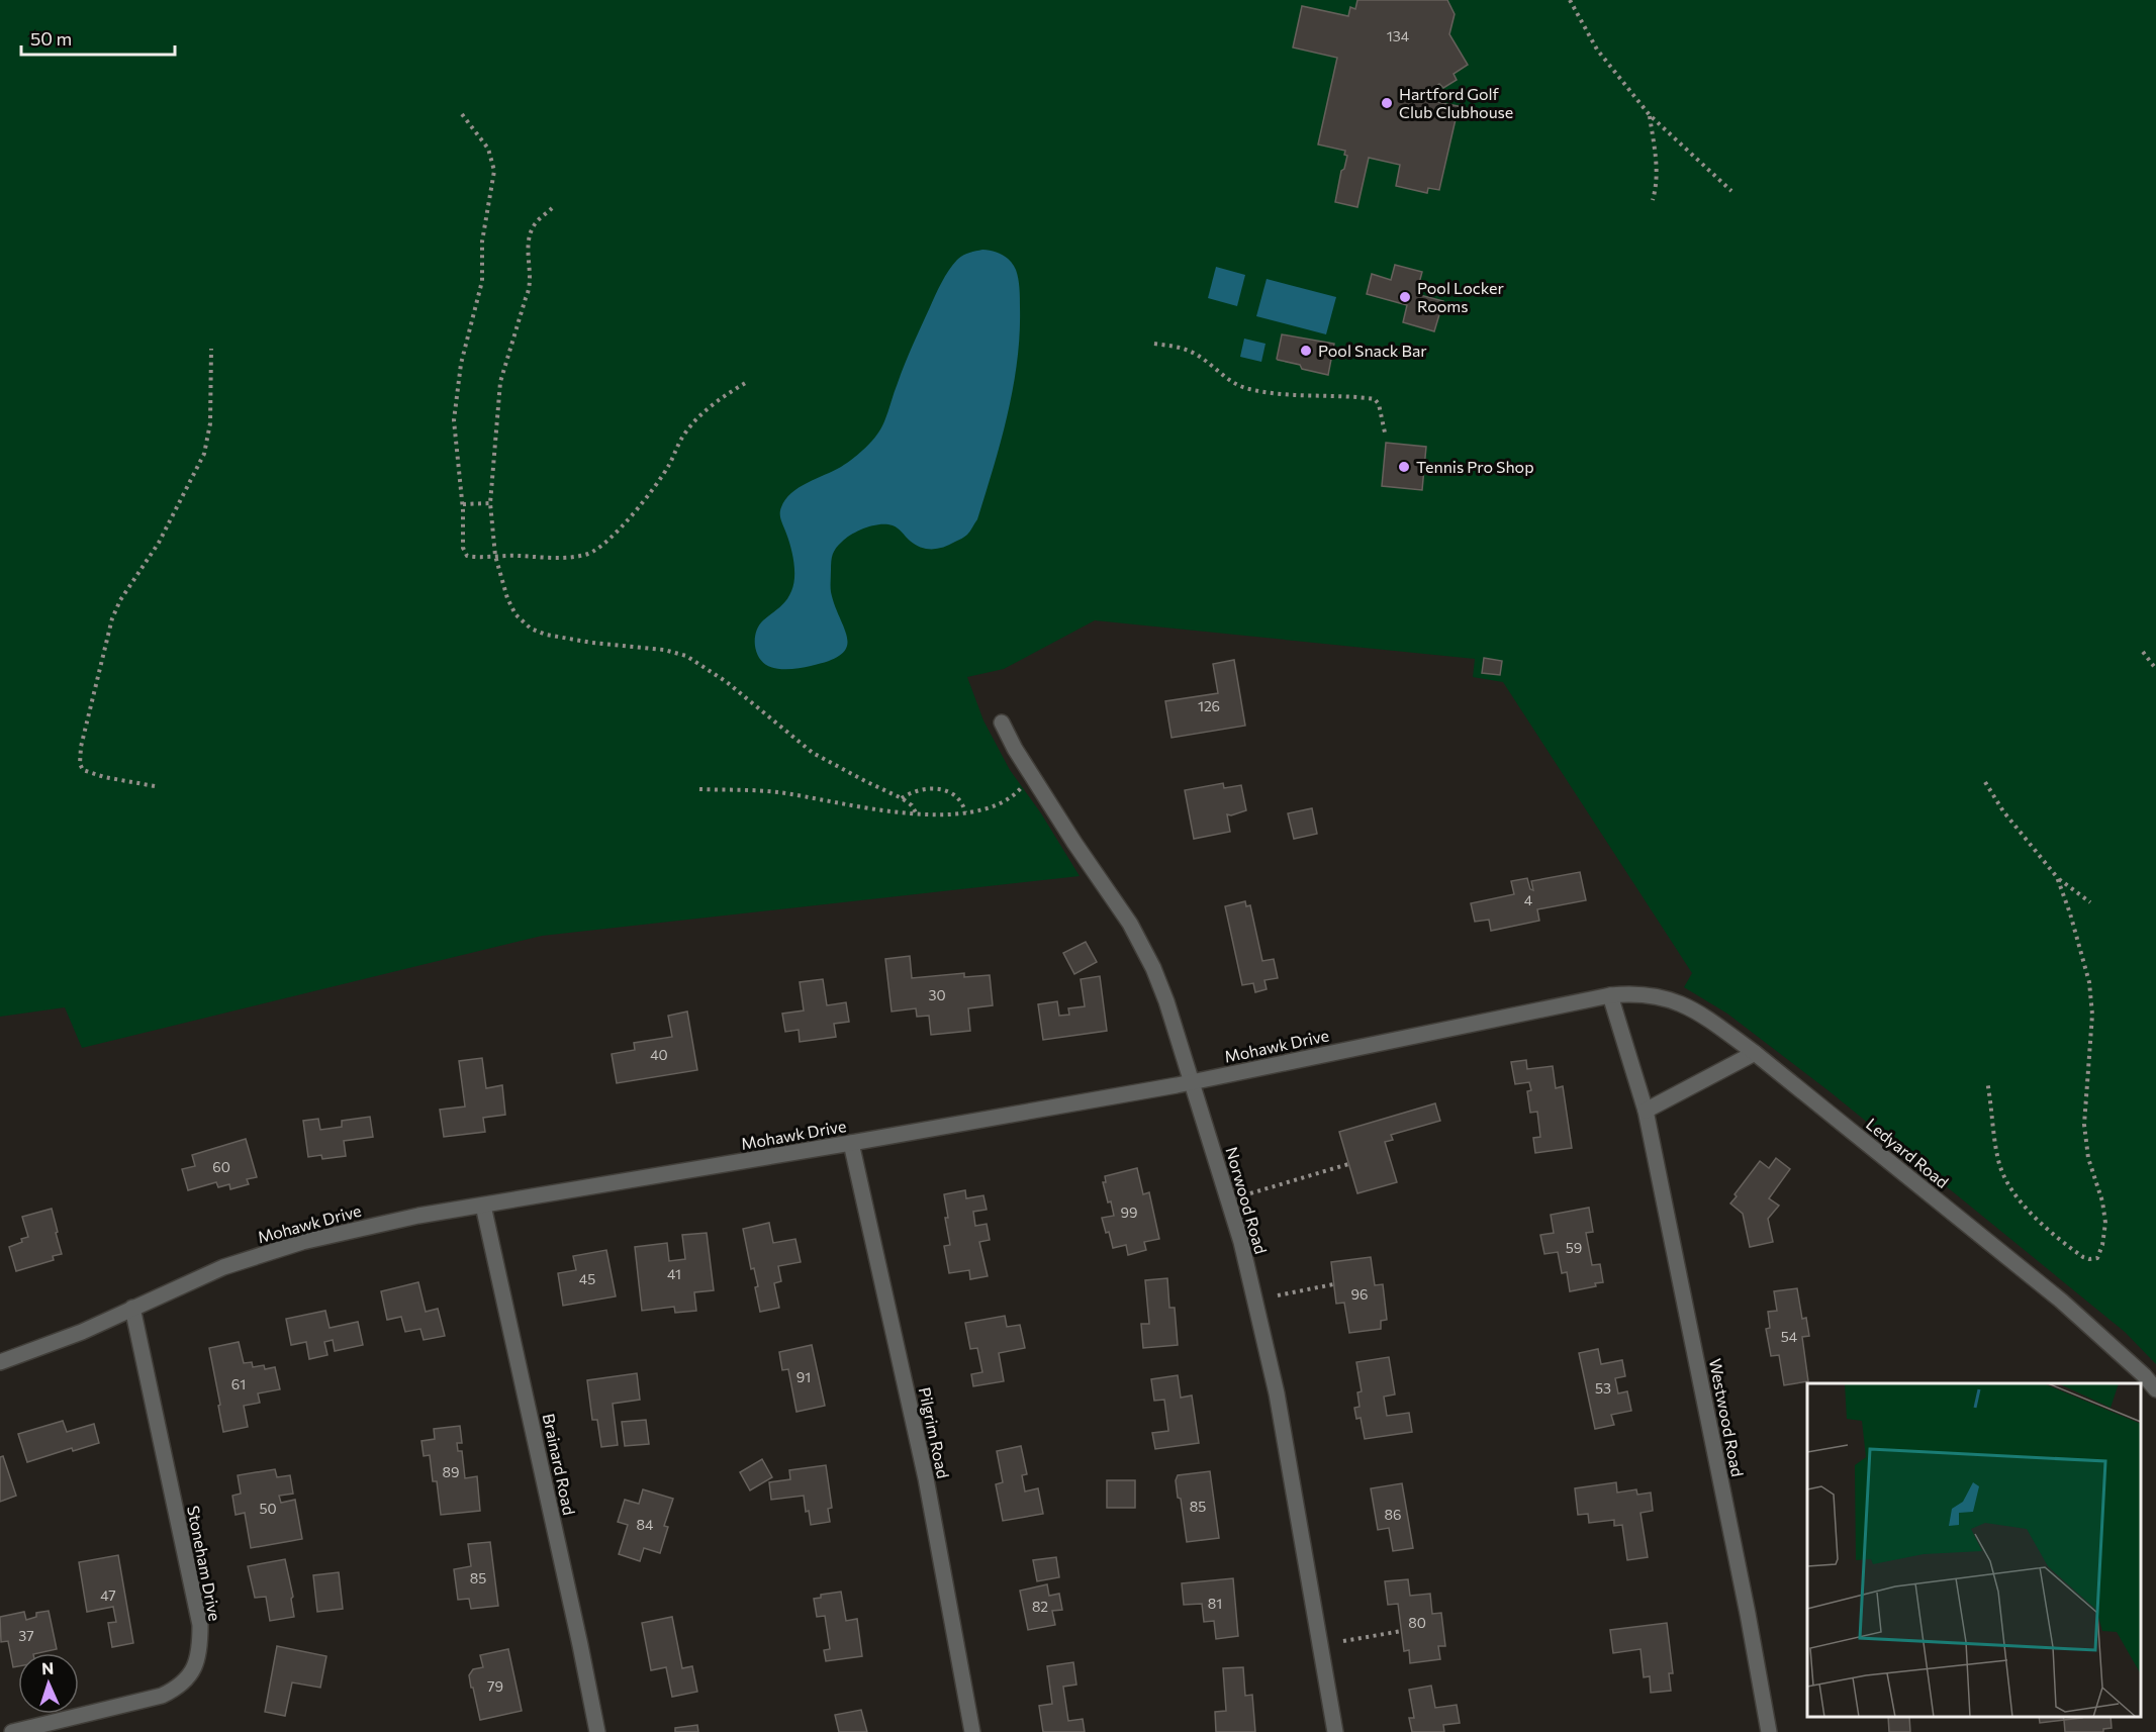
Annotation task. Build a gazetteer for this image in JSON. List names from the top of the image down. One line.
{"streets":{"street":["Mohawk Drive","Ledyard Road","Norwood Road","Westwood Road","Pilgrim Road","Brainard Road","Stoneham Drive"]},"crossings":[["Mohawk Drive","Ledyard Road"],["Mohawk Drive","Norwood Road"],["Mohawk Drive","Westwood Road"],["Mohawk Drive","Pilgrim Road"],["Mohawk Drive","Brainard Road"],["Mohawk Drive","Stoneham Drive"],["Ledyard Road","Westwood Road"]],"places":["Hartford Golf Club Clubhouse","Pool Locker Rooms","Pool Snack Bar","Tennis Pro Shop"],"house_numbers":["134","126","4","30","40","60","99","59","41","45","96","54","91","61","53","89","85","50","86","84","85","47","81","82","80","37","79"],"scale_bar":"50 m","north":"top"}
